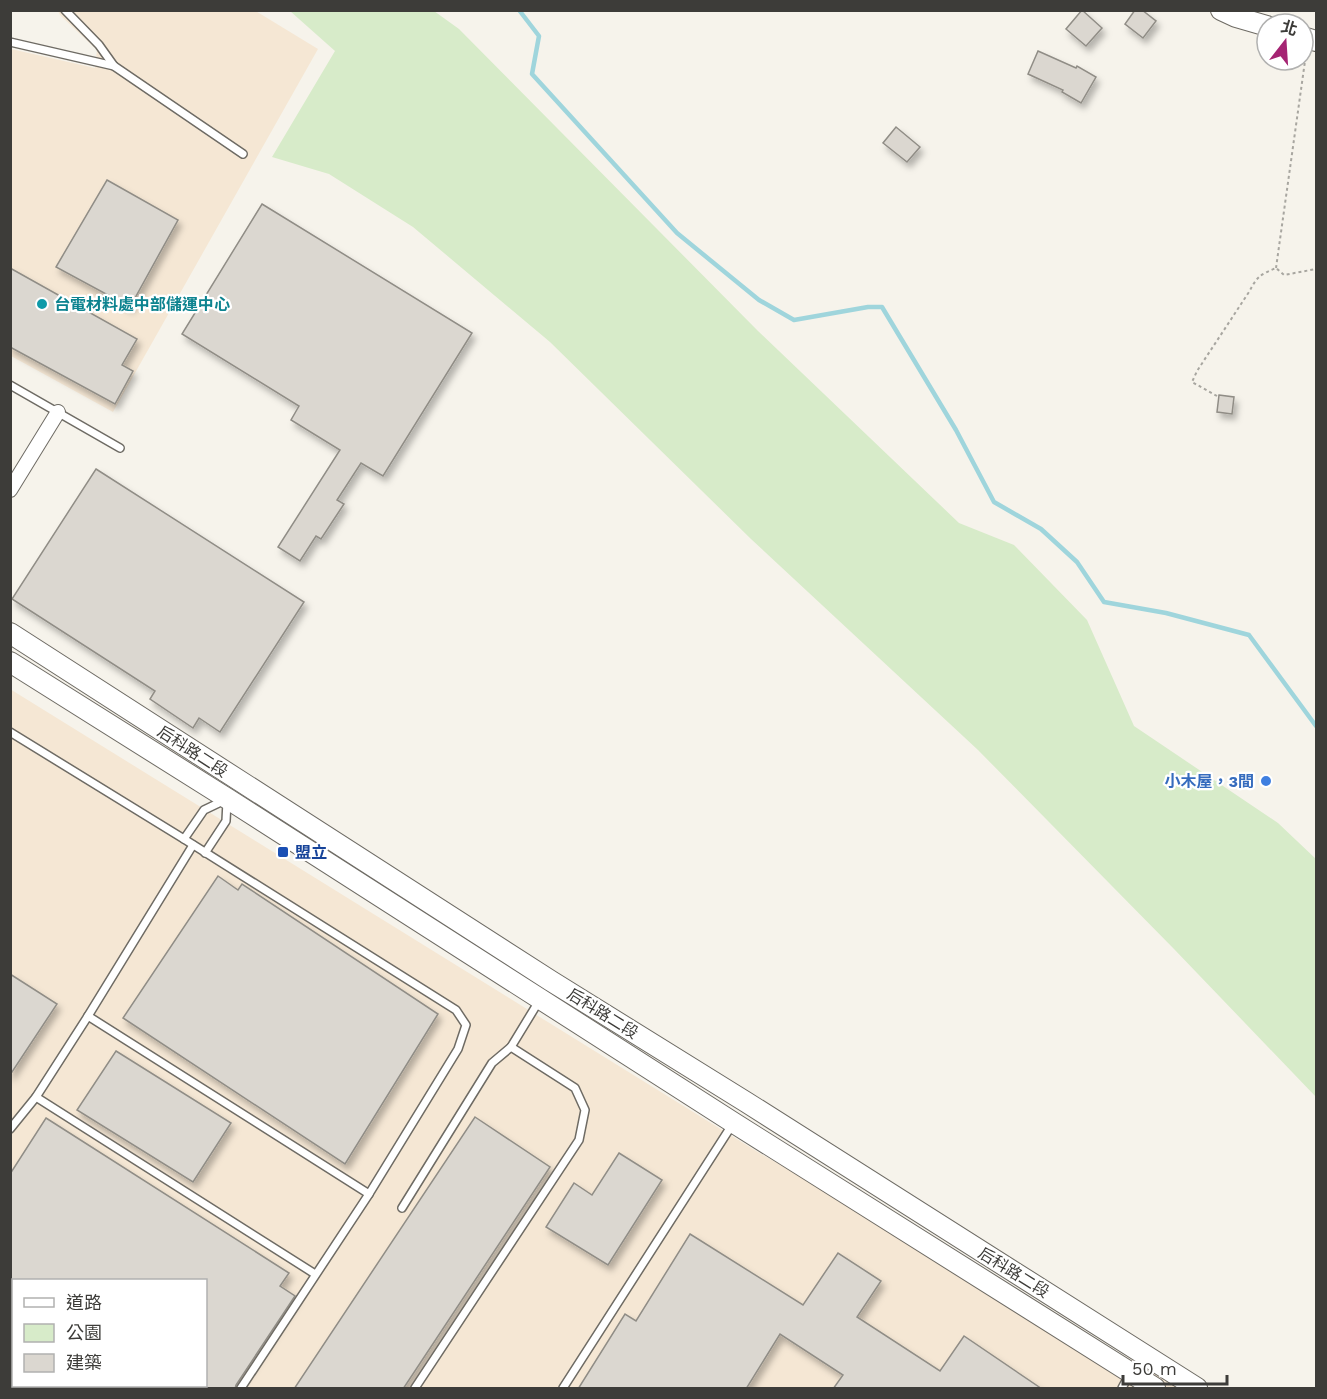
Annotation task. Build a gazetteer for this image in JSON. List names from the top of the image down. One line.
{"streets":{"street":["后科路二段"]},"places":{"other":["台電材料處中部儲運中心","小木屋，3間"],"transit":["盟立"]},"legend":["道路","公園","建築"],"scale_bar":"50 m","north":"top"}
